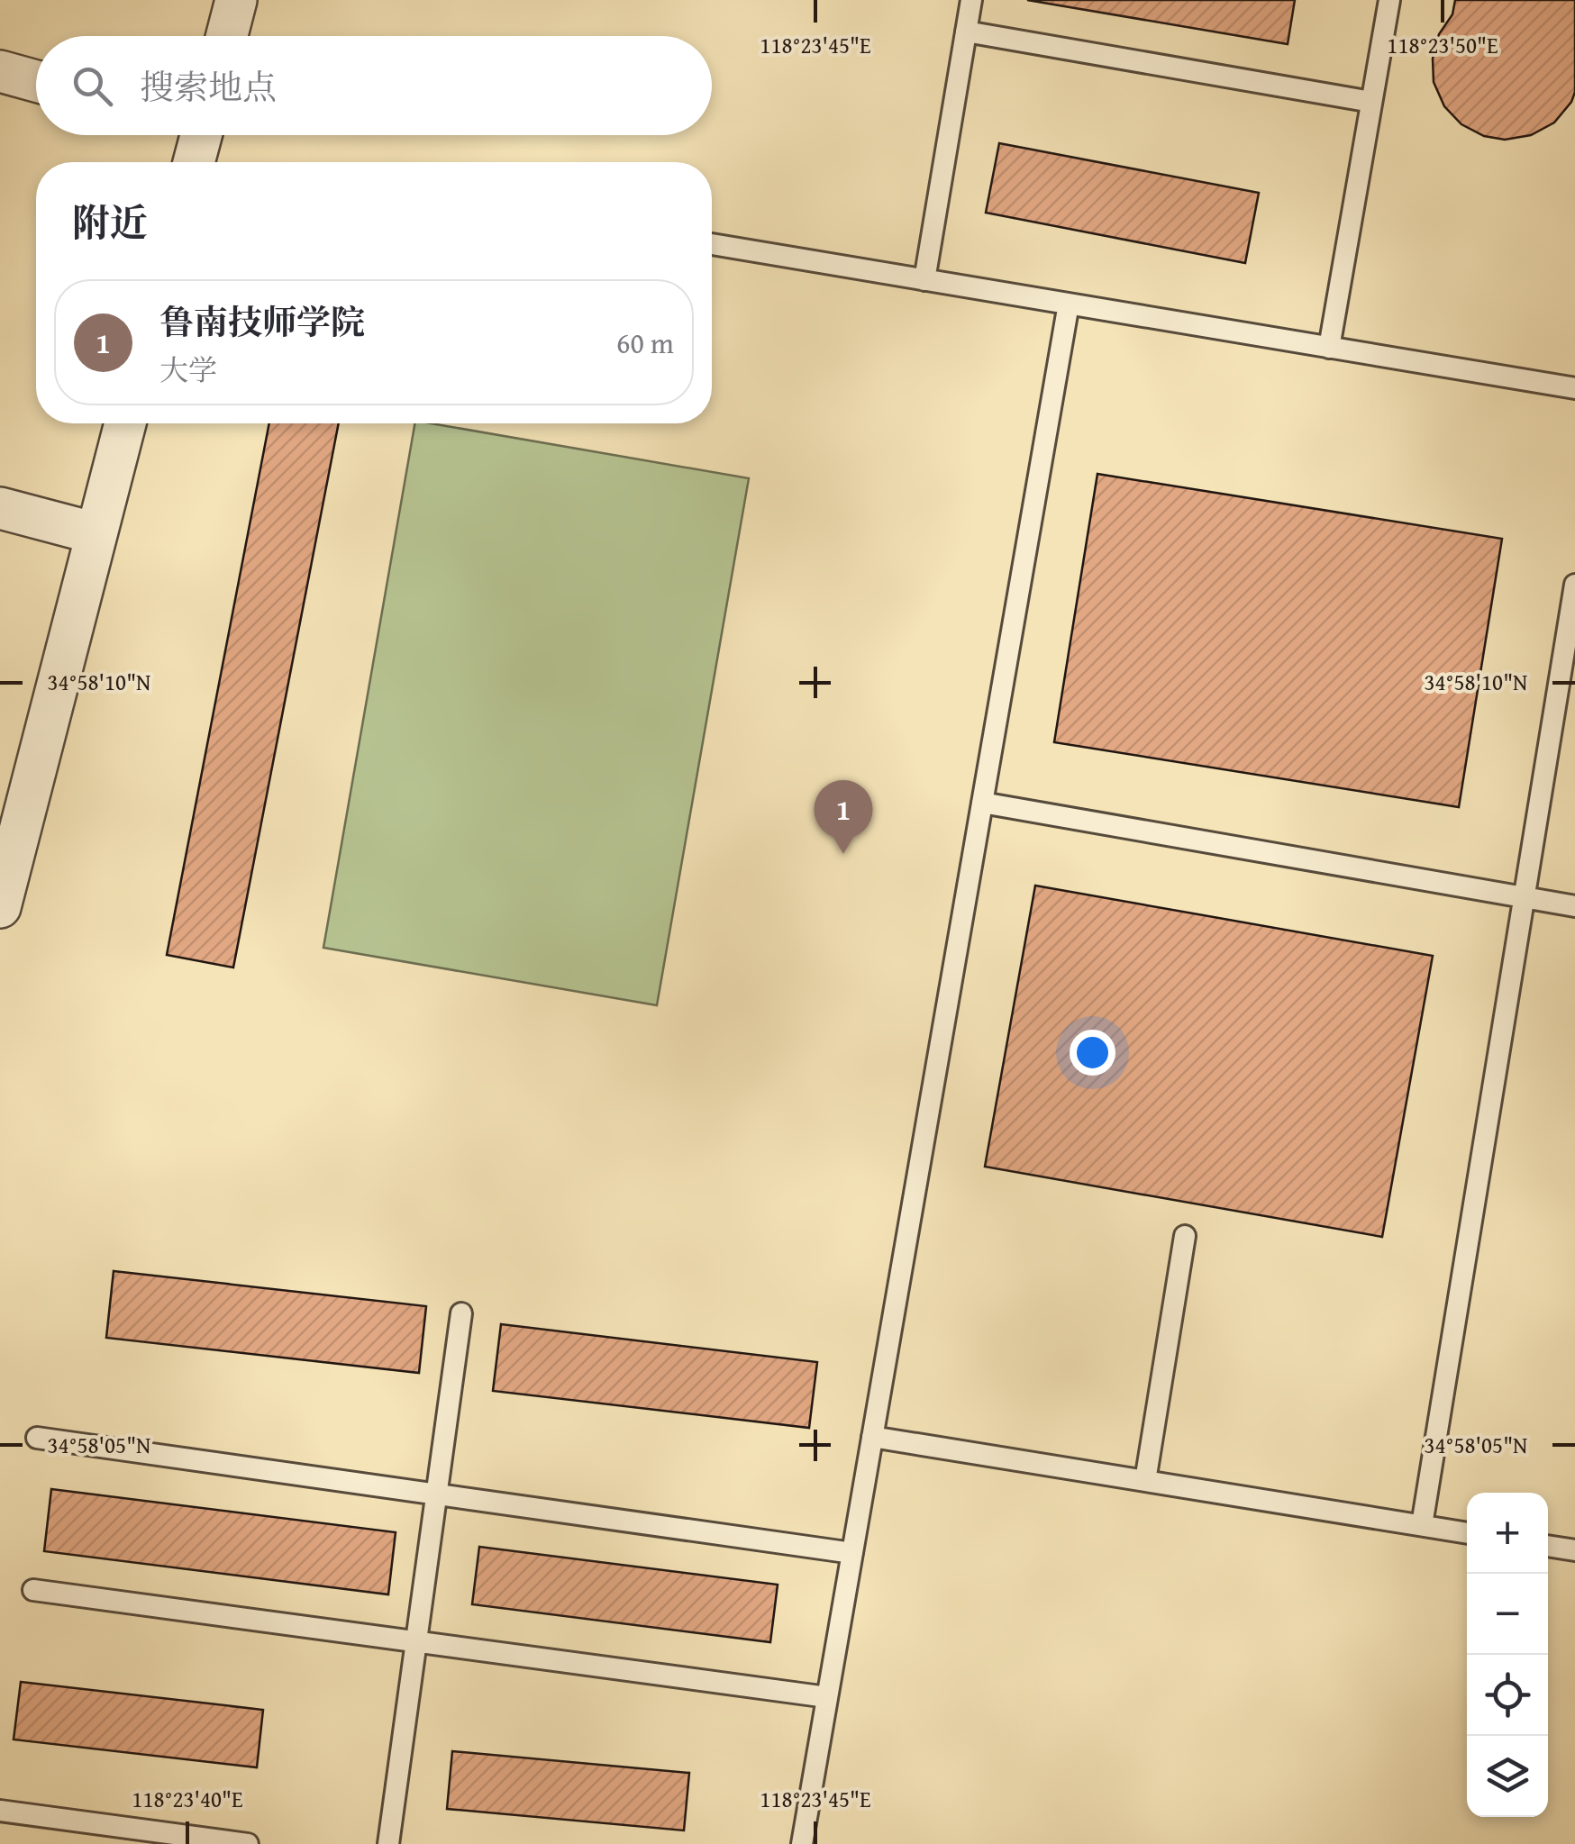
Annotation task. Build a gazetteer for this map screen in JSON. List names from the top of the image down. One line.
{"page":{"search":"搜索地点","heading":"附近","list":[{"mark":"1","name":"鲁南技师学院","note":"大学","value":"60 m"}],"pins":"1","map_buttons":["+","−"]},"coordinates":["118°23'45\"E","118°23'50\"E","34°58'10\"N","34°58'05\"N","118°23'40\"E"]}
